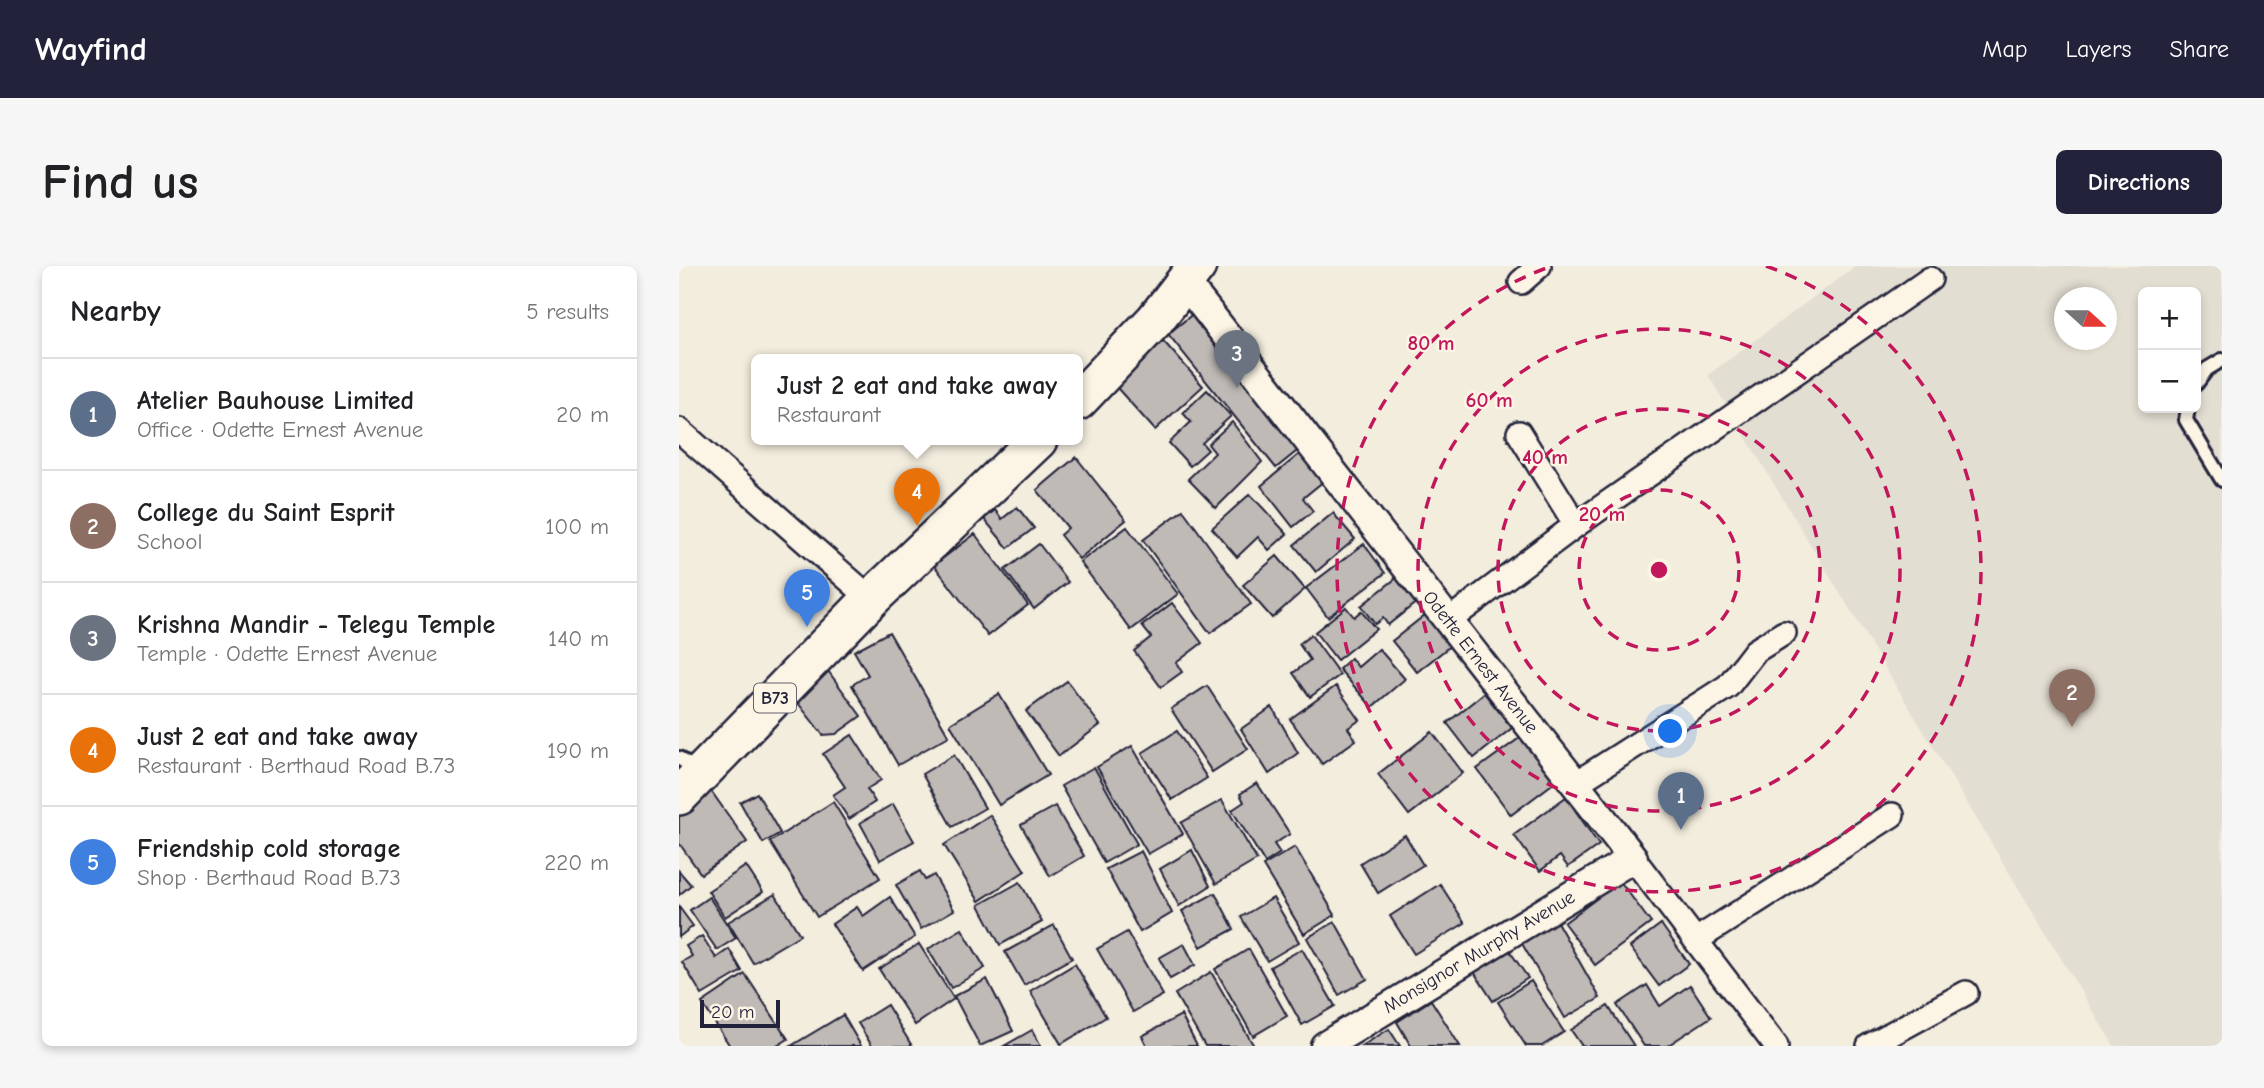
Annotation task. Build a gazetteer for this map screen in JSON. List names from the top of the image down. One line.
{"streets":{"main road":["B73"],"street":["Odette Ernest Avenue","Monsignor Murphy Avenue"]},"crossings":[["Odette Ernest Avenue","Monsignor Murphy Avenue"]],"scale_bar":"20 m","north":"right","page":{"header":"Wayfind","nav":["Map","Layers","Share"],"buttons":"Directions","title":"Find us","heading":["Nearby","5 results"],"map_buttons":["+","−"],"pins":["3","4","5","2","1"],"popup":["Just 2 eat and take away","Restaurant"],"list":[{"mark":"1","name":"Atelier Bauhouse Limited","note":"Office · Odette Ernest Avenue","value":"20 m"},{"mark":"2","name":"College du Saint Esprit","note":"School","value":"100 m"},{"mark":"3","name":"Krishna Mandir - Telegu Temple","note":"Temple · Odette Ernest Avenue","value":"140 m"},{"mark":"4","name":"Just 2 eat and take away","note":"Restaurant · Berthaud Road B.73","value":"190 m"},{"mark":"5","name":"Friendship cold storage","note":"Shop · Berthaud Road B.73","value":"220 m"}],"scale":"20 m"},"rings":["80 m","60 m","40 m","20 m"]}
